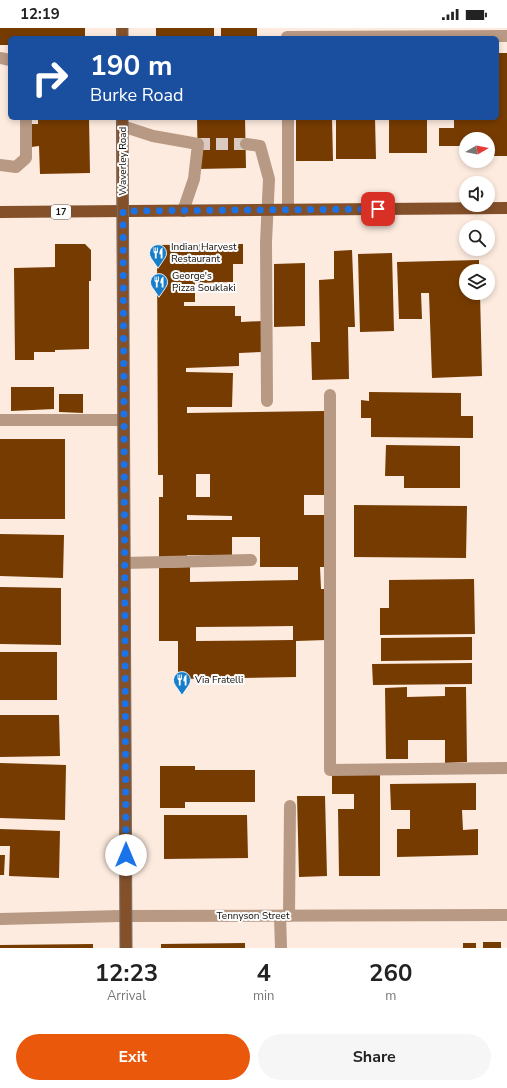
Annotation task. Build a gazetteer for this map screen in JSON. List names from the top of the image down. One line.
{"streets":{"main road":["Waverley Road","17"],"street":["Tennyson Street"]},"crossings":[["Waverley Road","17"],["Waverley Road","Tennyson Street"]],"places":{"restaurant":["Indian Harvest Restaurant","George's Pizza Souklaki","Via Fratelli"]},"north":"right","page":{"status":"12:19","turn":["190 m","Burke Road"],"eta":["12:23","Arrival","4","min","260","m"],"buttons":["Exit","Share"]}}
